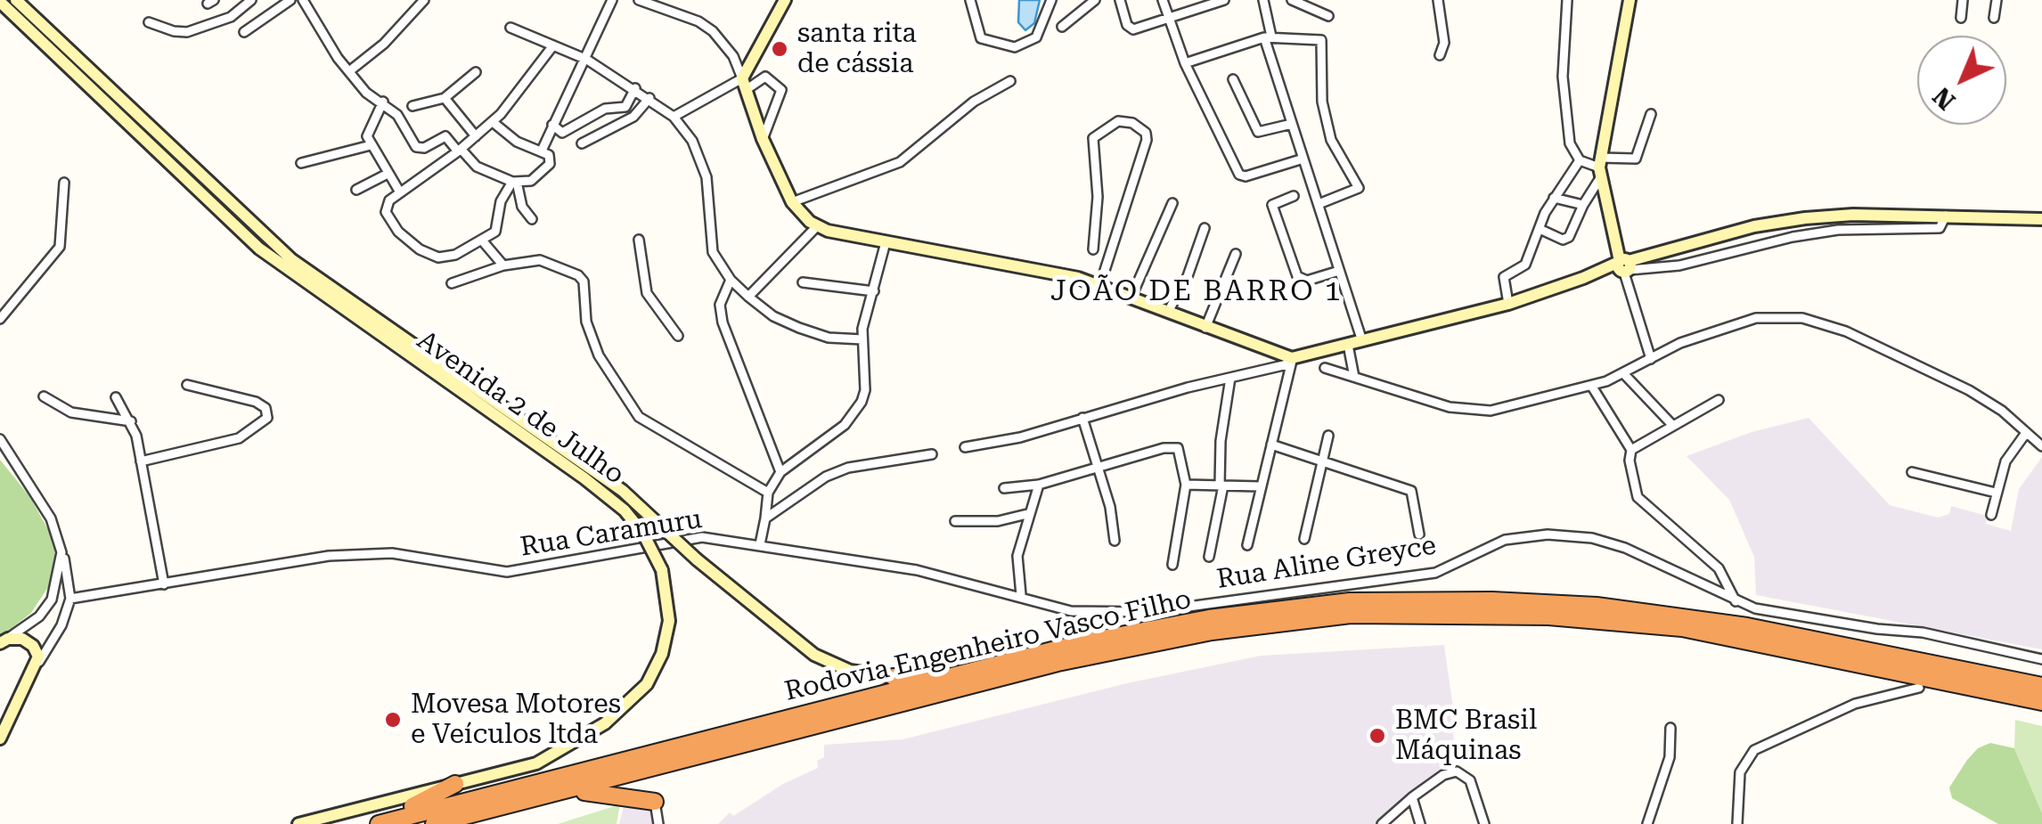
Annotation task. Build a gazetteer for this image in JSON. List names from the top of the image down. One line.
{"streets":{"highway":["Rodovia Engenheiro Vasco Filho"],"main road":["Avenida 2 de Julho"],"street":["Rua Caramuru","Rua Aline Greyce"]},"crossings":[["Rua Caramuru","Rua Aline Greyce"]],"districts":["JOÃO DE BARRO 1"],"places":["santa rita de cássia","Movesa Motores e Veículos ltda","BMC Brasil Máquinas"],"north":"bottom left"}
